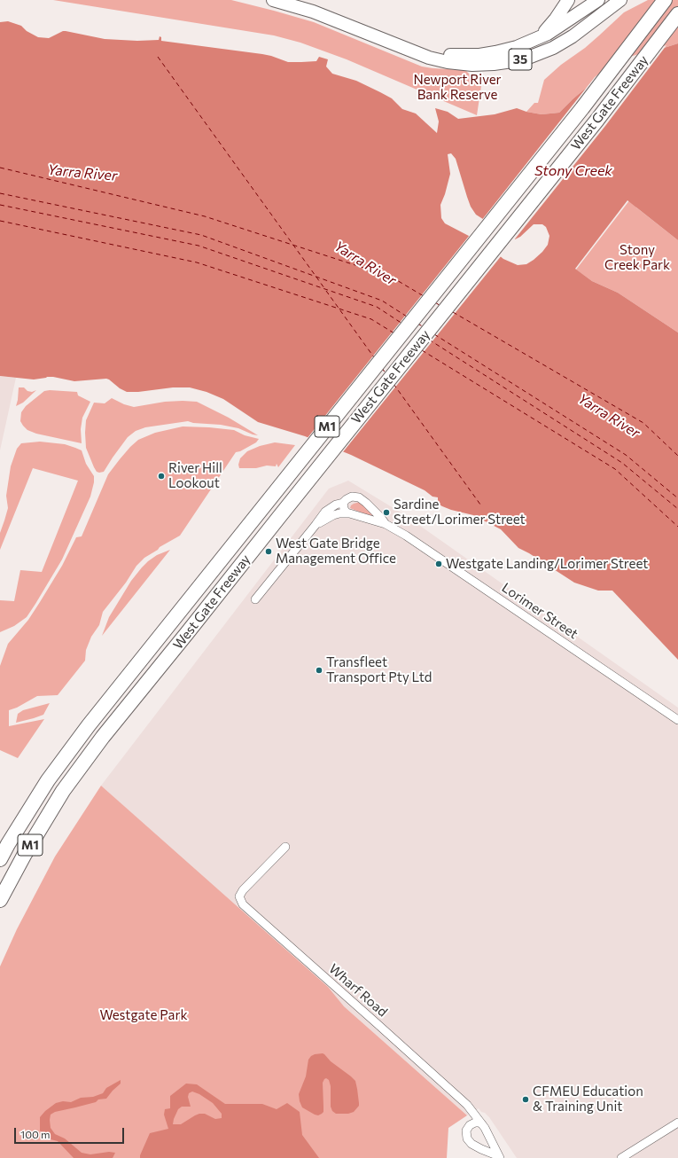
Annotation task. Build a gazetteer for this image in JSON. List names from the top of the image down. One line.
{"streets":{"highway":["West Gate Freeway","M1"],"main road":["35"],"street":["Lorimer Street","Wharf Road"]},"water":["Stony Creek","Yarra River"],"parks":["Newport River Bank Reserve","Stony Creek Park","Westgate Park"],"places":["River Hill Lookout","Sardine Street/Lorimer Street","West Gate Bridge Management Office","Westgate Landing/Lorimer Street","Transfleet Transport Pty Ltd","CFMEU Education & Training Unit"],"scale_bar":"100 m"}
